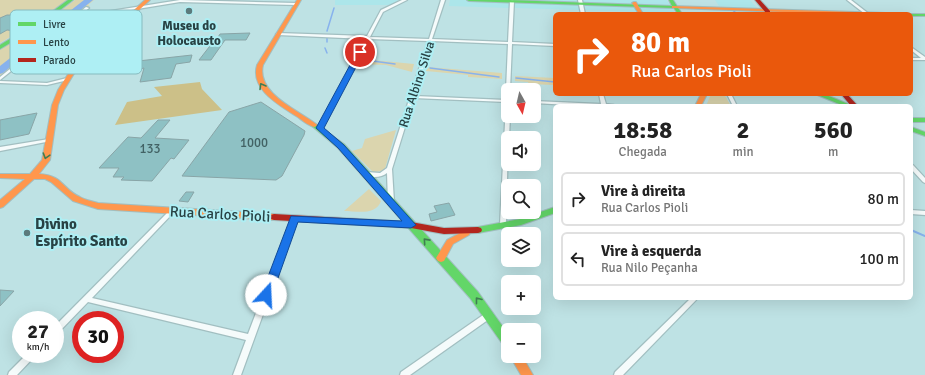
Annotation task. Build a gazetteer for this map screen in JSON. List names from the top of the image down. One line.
{"streets":{"main road":["Rua Carlos Pioli"],"street":["Rua Albino Silva"]},"places":["Museu do Holocausto","Divino Espírito Santo"],"house_numbers":["1000","133"],"legend":["Livre","Lento","Parado"],"north":"bottom","page":{"turn":["80 m","Rua Carlos Pioli"],"map_buttons":["+","−"],"eta":["18:58","Chegada","2","min","560","m"],"list":[{"name":"Vire à direita","note":"Rua Carlos Pioli","value":"80 m"},{"name":"Vire à esquerda","note":"Rua Nilo Peçanha","value":"100 m"}],"speed":"27 km/h","limit":"30"}}
